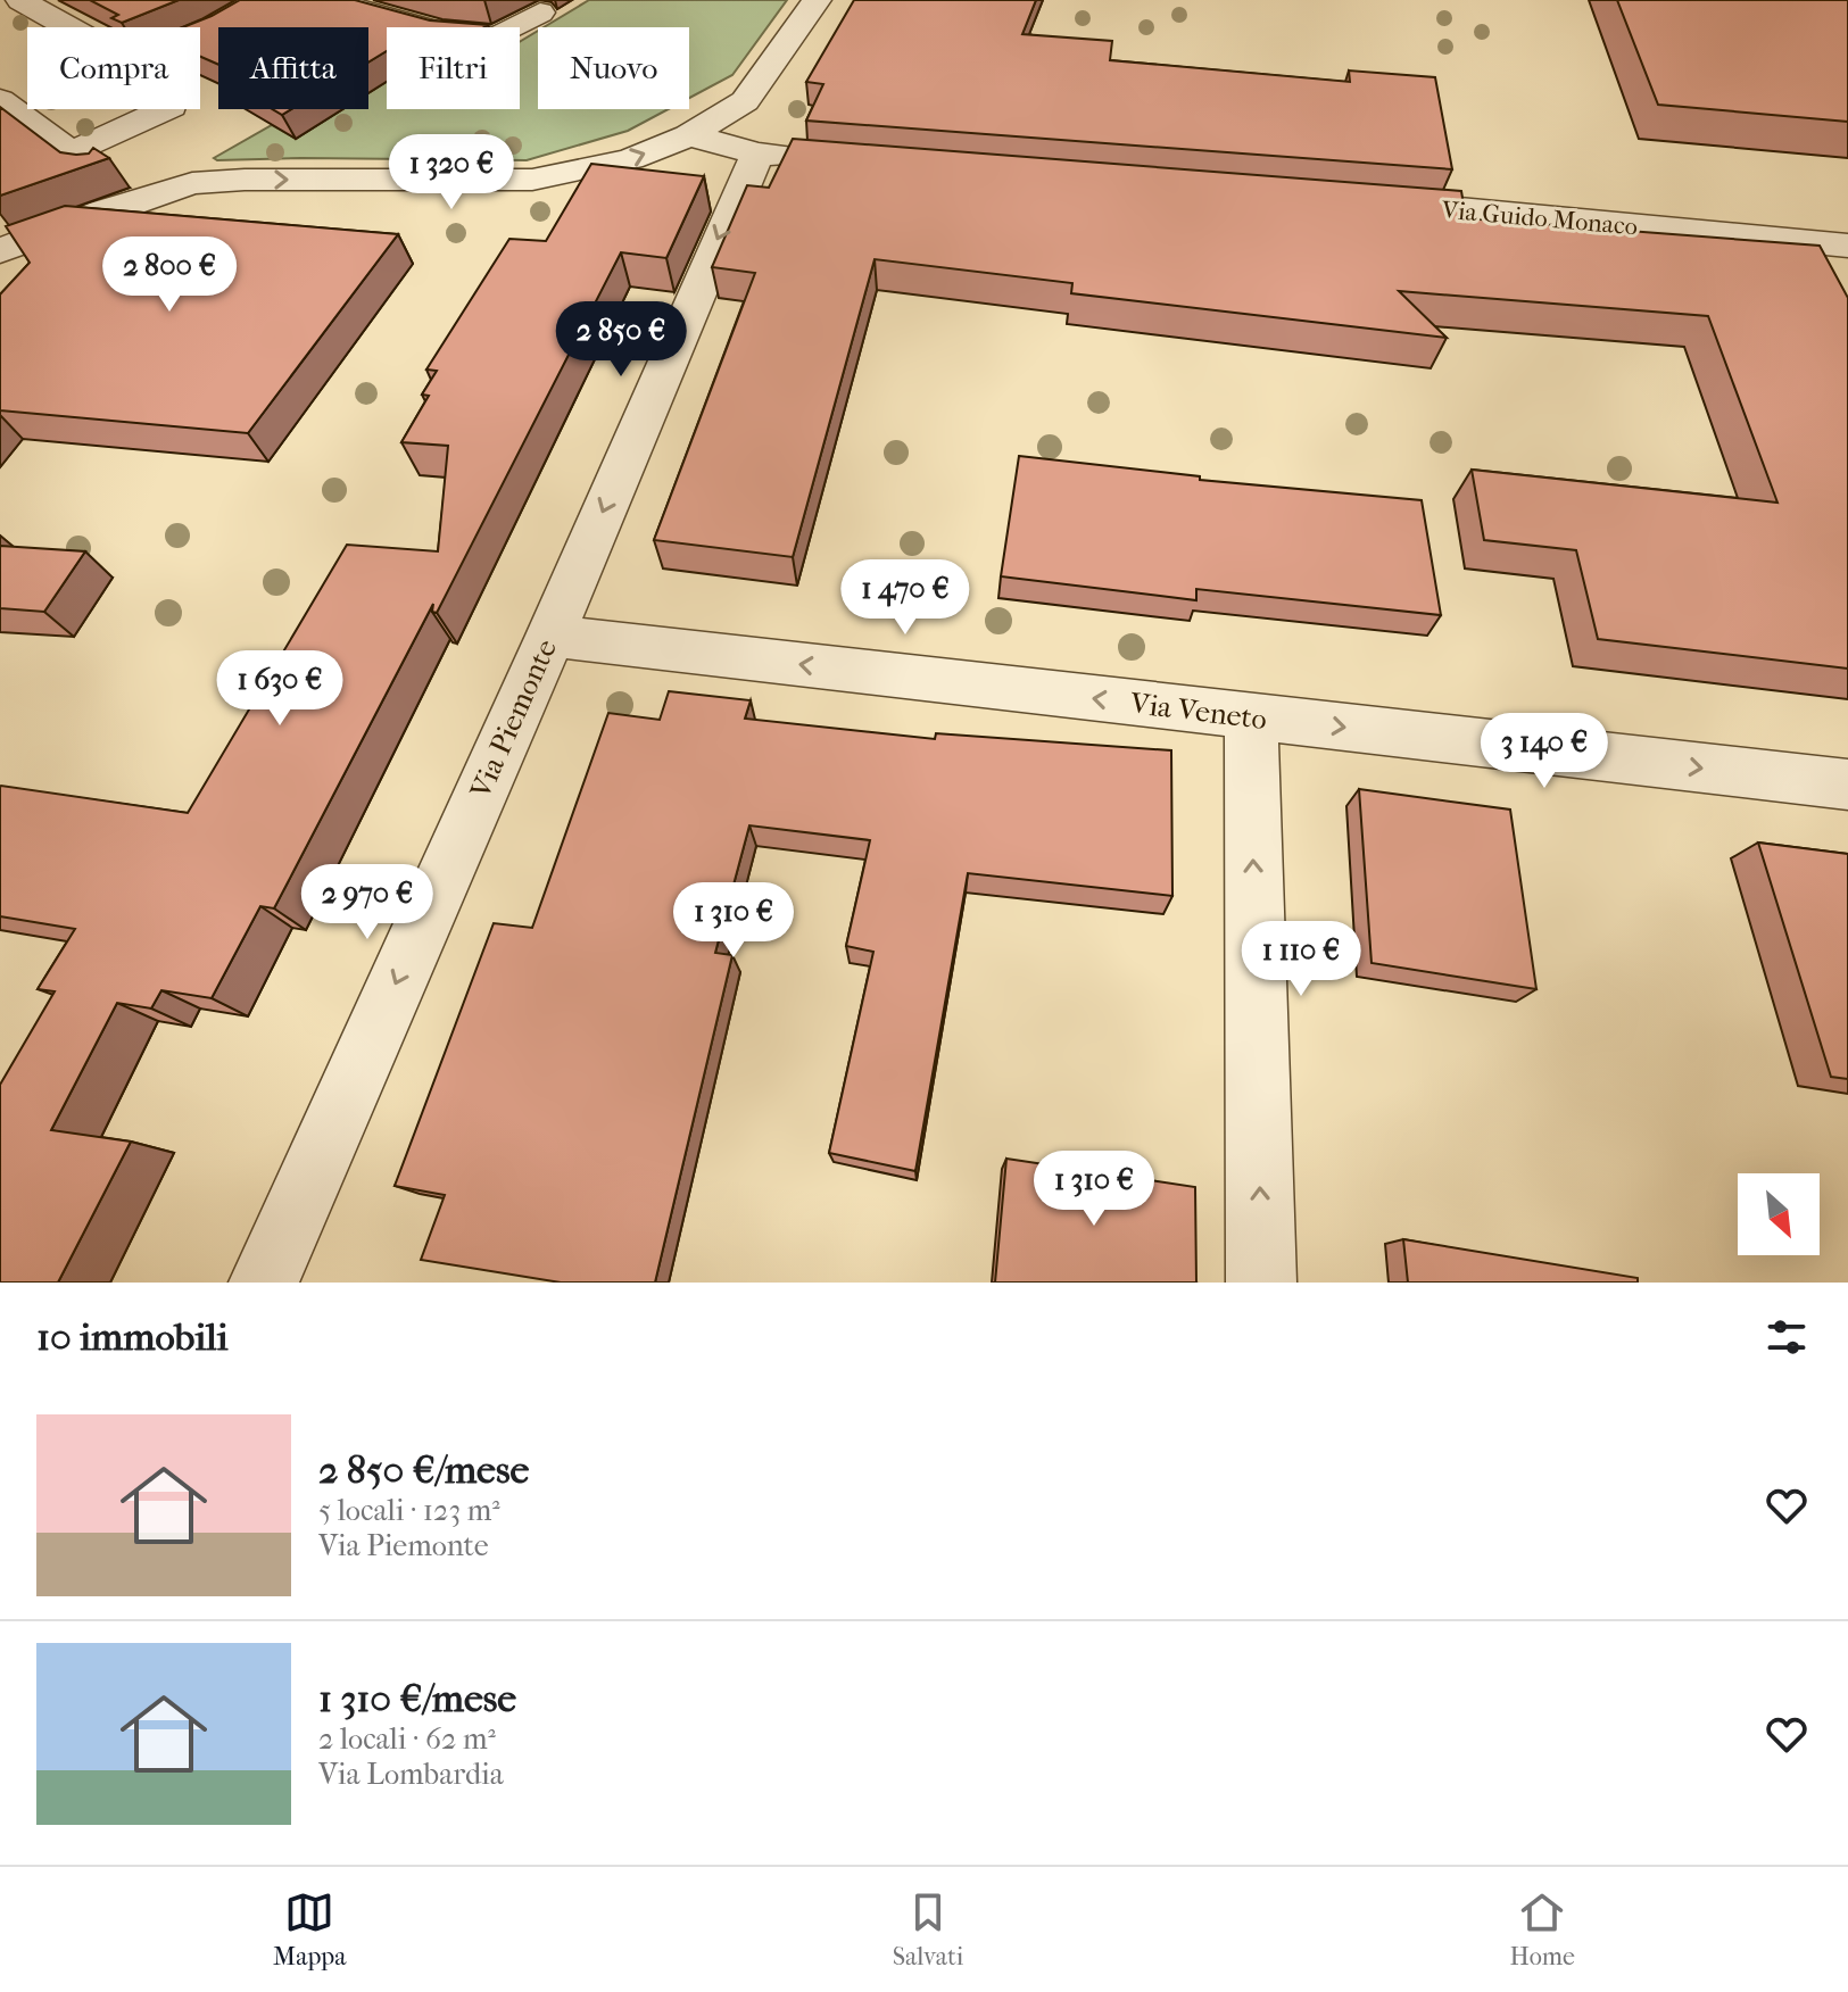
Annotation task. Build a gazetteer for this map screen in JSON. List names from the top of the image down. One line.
{"streets":{"street":["Via Guido Monaco","Via Veneto","Via Piemonte"]},"crossings":[["Via Veneto","Via Piemonte"]],"one_way":["Via Piemonte"],"north":"bottom right","page":{"chip":["Compra","Affitta","Filtri","Nuovo"],"price":["1 320 €","2 800 €","2 850 €","1 470 €","1 630 €","3 140 €","2 970 €","1 310 €","1 110 €","1 310 €"],"heading":"10 immobili","list":[{"name":"2 850 €/mese","note":"5 locali · 123 m² · Via Piemonte"},{"name":"1 310 €/mese","note":"2 locali · 62 m² · Via Lombardia"}],"tabs":["Mappa","Salvati","Home"]}}
